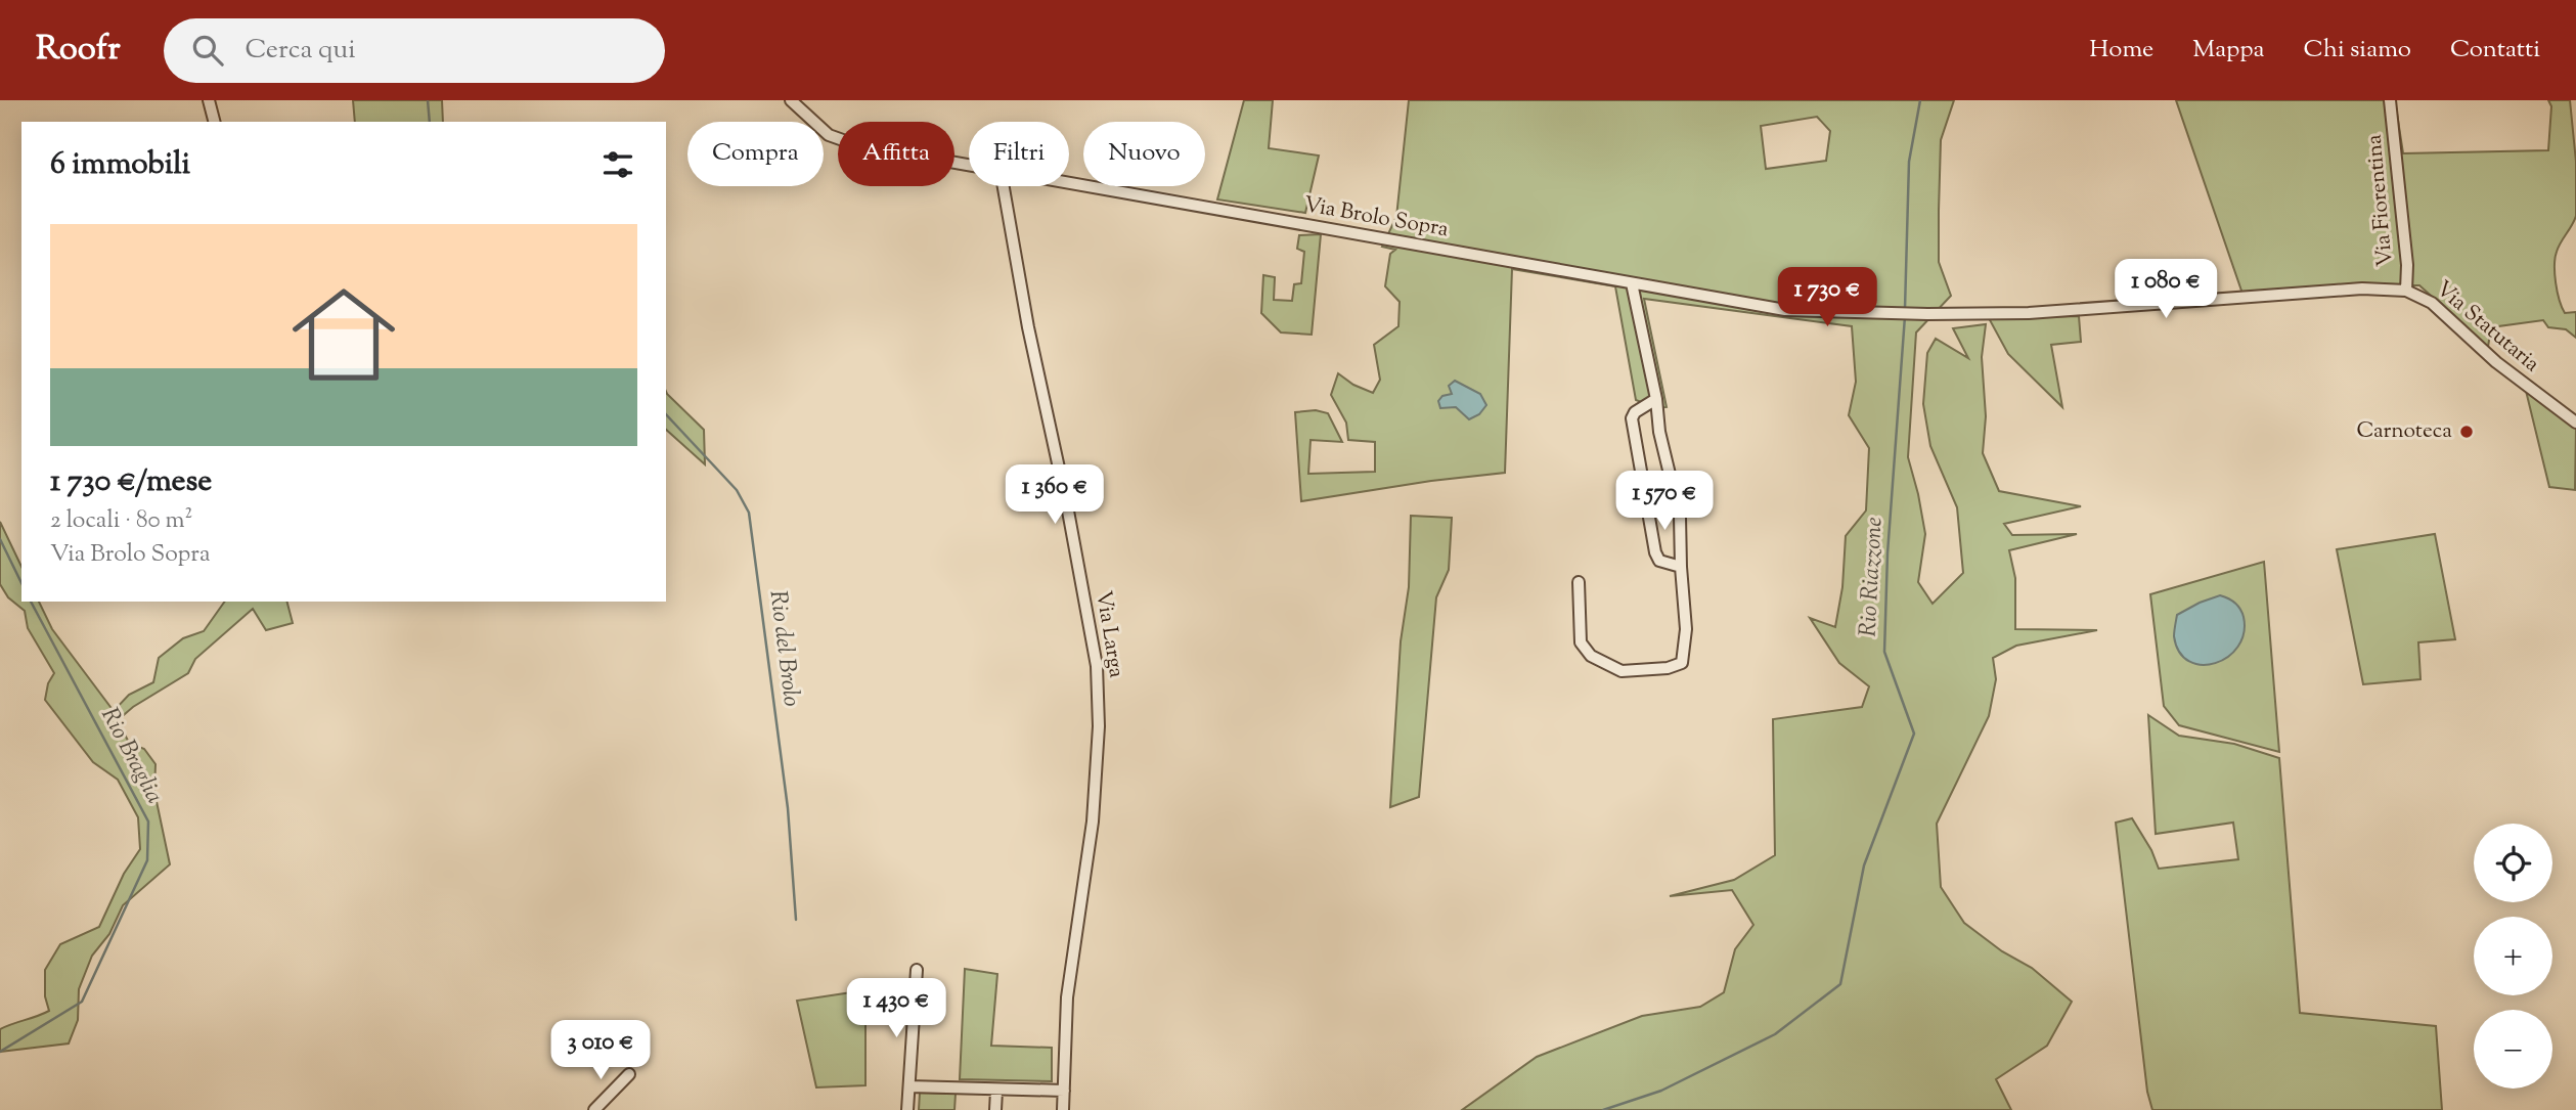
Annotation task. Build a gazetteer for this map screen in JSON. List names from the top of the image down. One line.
{"streets":{"street":["Via Fiorentina","Via Brolo Sopra","Via Statutaria","Via Larga"]},"crossings":[["Via Fiorentina","Via Brolo Sopra"],["Via Fiorentina","Via Statutaria"]],"water":["Rio Riazzone","Rio del Brolo","Rio Braglia"],"places":["Carnoteca"],"page":{"header":"Roofr","search":"Cerca qui","nav":["Home","Mappa","Chi siamo","Contatti"],"chip":["Compra","Affitta","Filtri","Nuovo"],"heading":"6 immobili","list":[{"name":"1 730 €/mese","note":"2 locali · 80 m² · Via Brolo Sopra"}],"price":["1 080 €","1 730 €","1 360 €","1 570 €","1 430 €","3 010 €"],"map_buttons":["+","−"]}}
